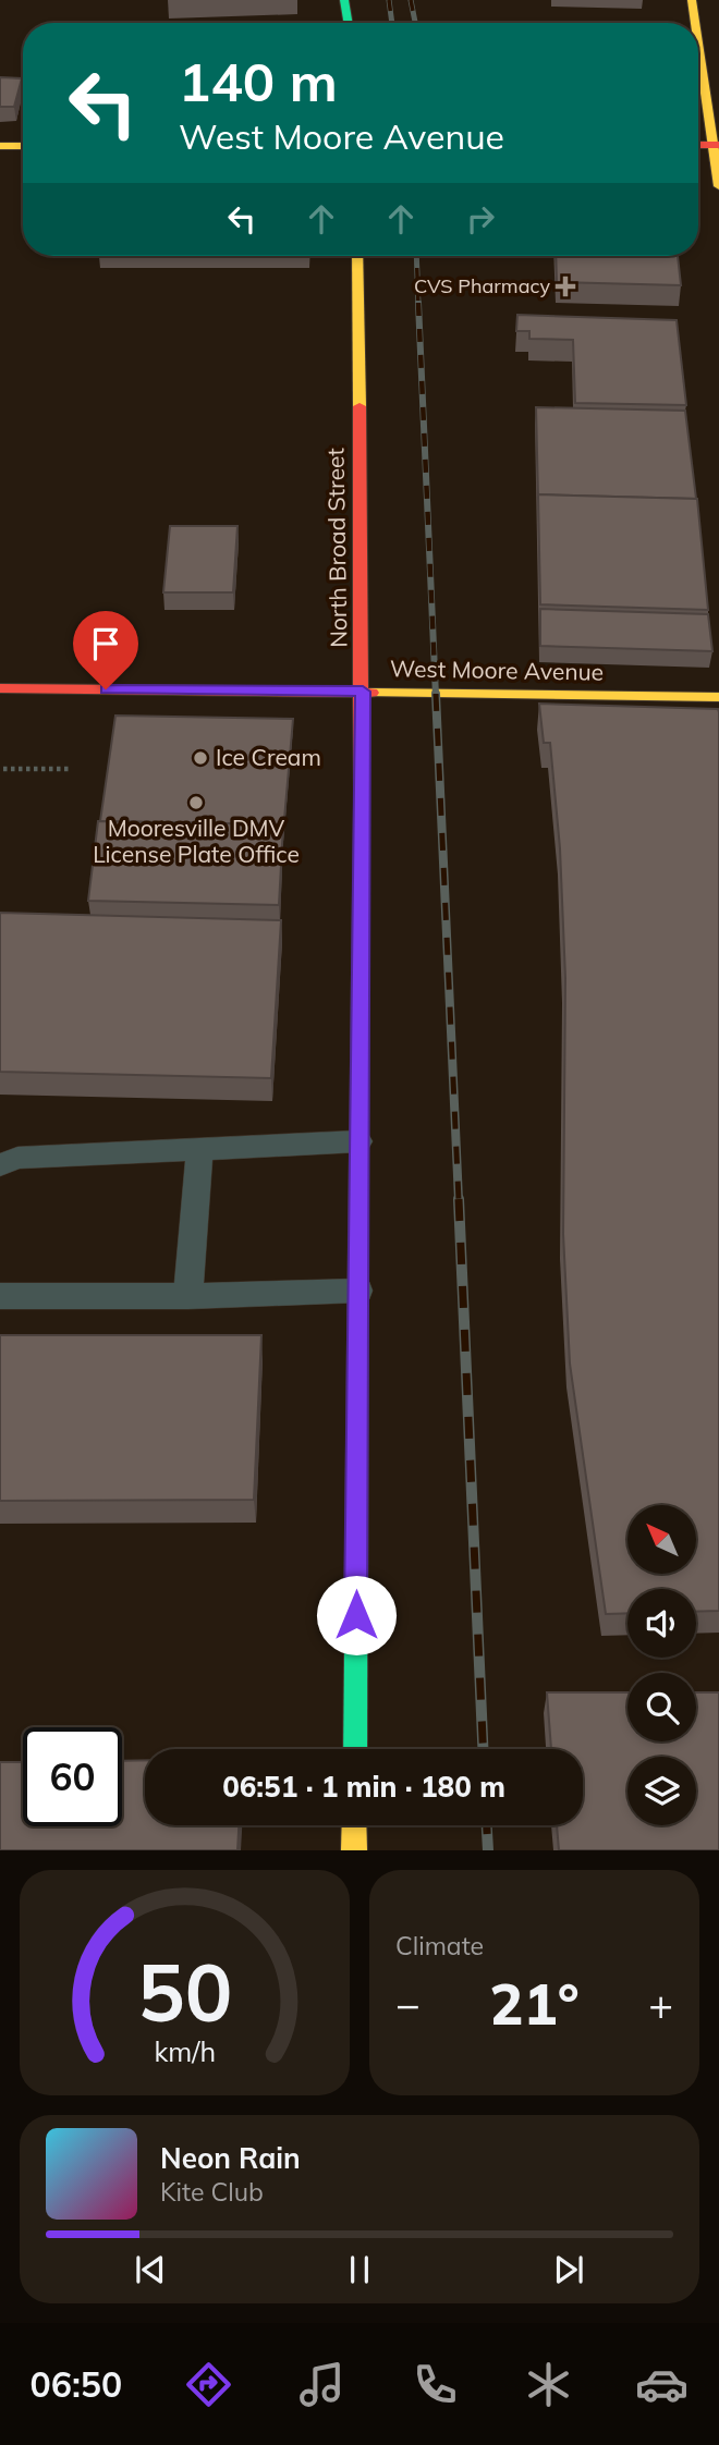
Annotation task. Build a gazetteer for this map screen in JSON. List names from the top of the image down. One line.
{"streets":{"main road":["North Broad Street","West Moore Avenue"]},"crossings":[["North Broad Street","West Moore Avenue"]],"places":{"health":["CVS Pharmacy"],"other":["Ice Cream","Mooresville DMV License Plate Office"]},"north":"top left","page":{"turn":["140 m","West Moore Avenue"],"limit":"60","trip":"06:51 · 1 min · 180 m","tile":"Climate","heat":["−","21°","+"],"song":["Neon Rain","Kite Club"],"tabs":"06:50","gauge":["50","km/h"]}}
